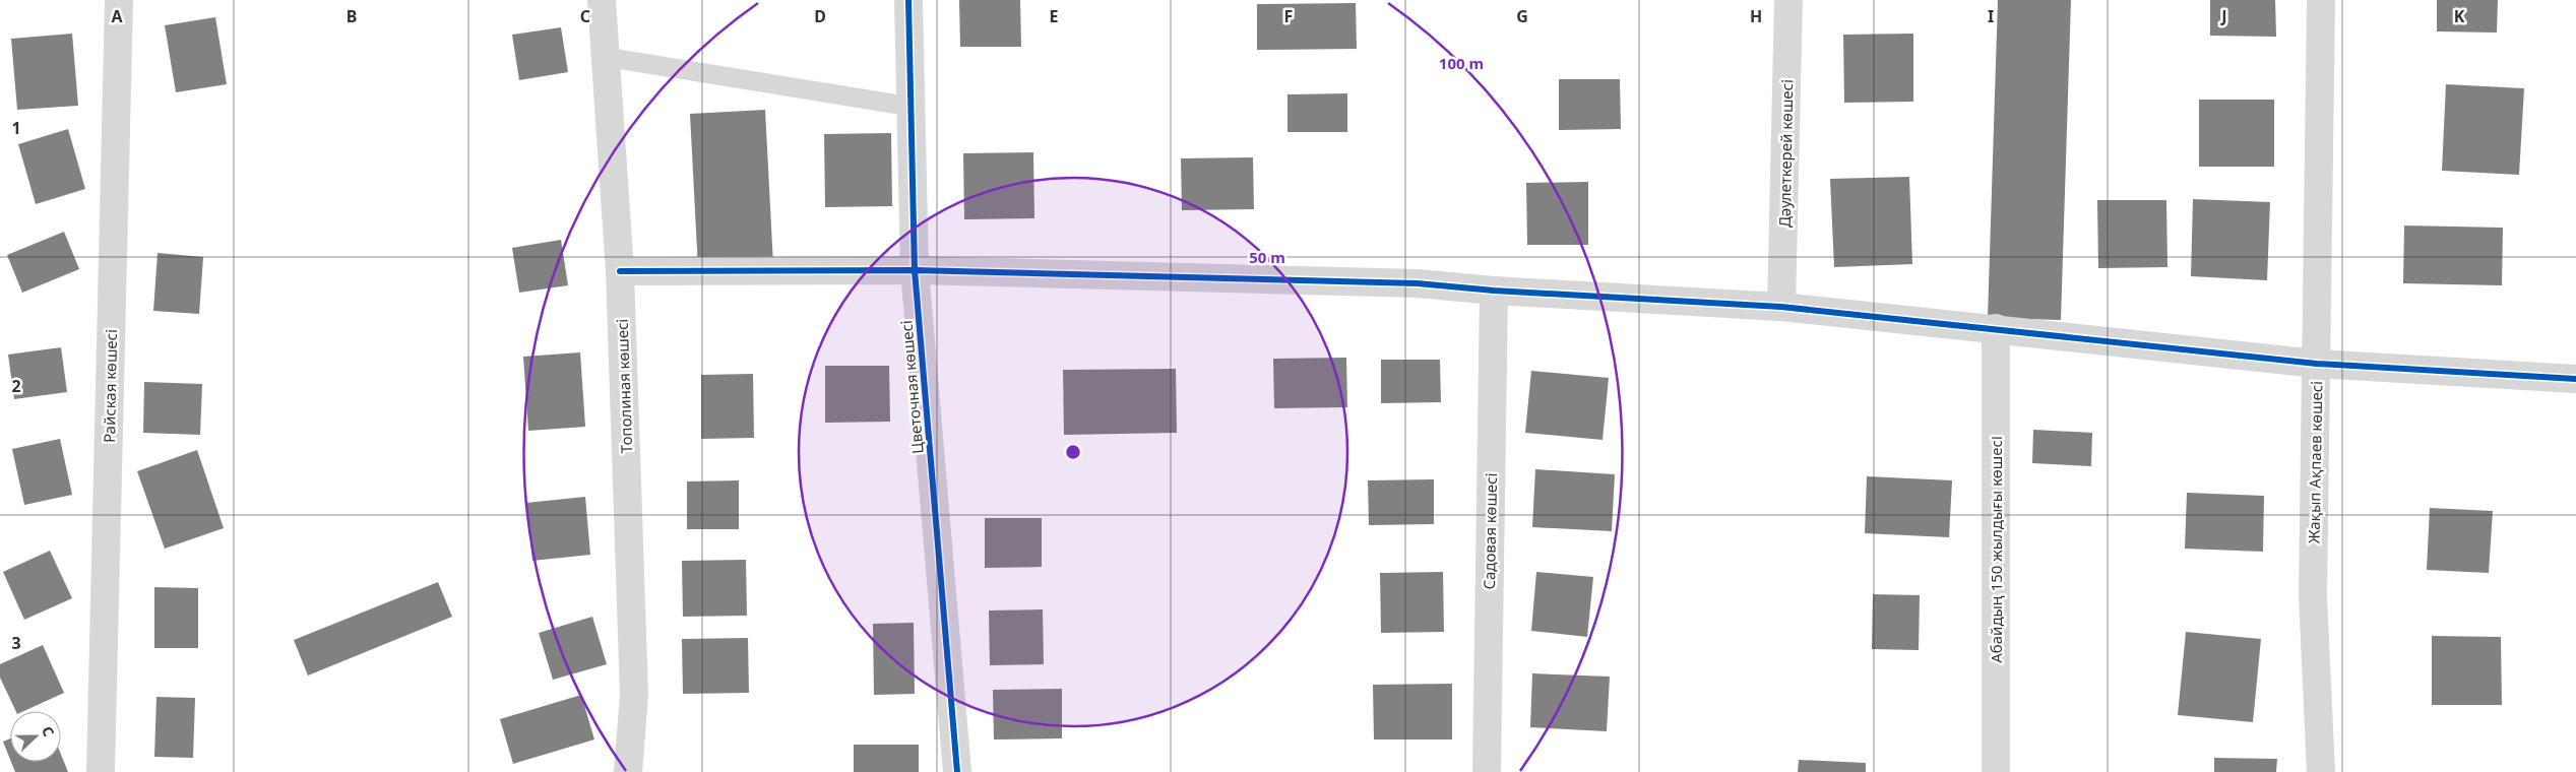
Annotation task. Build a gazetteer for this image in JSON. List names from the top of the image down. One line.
{"streets":{"street":["Дәулеткерей көшесі","Райская көшесі","Тополиная көшесі","Цветочная көшесі","Жақып Ақпаев көшесі","Садовая көшесі","Абайдың 150 жылдығы көшесі"]},"north":"right","grid":{"columns":["A","B","C","D","E","F","G","H","I","J","K"],"rows":["1","2","3"]},"rings":["100 m","50 m"]}
